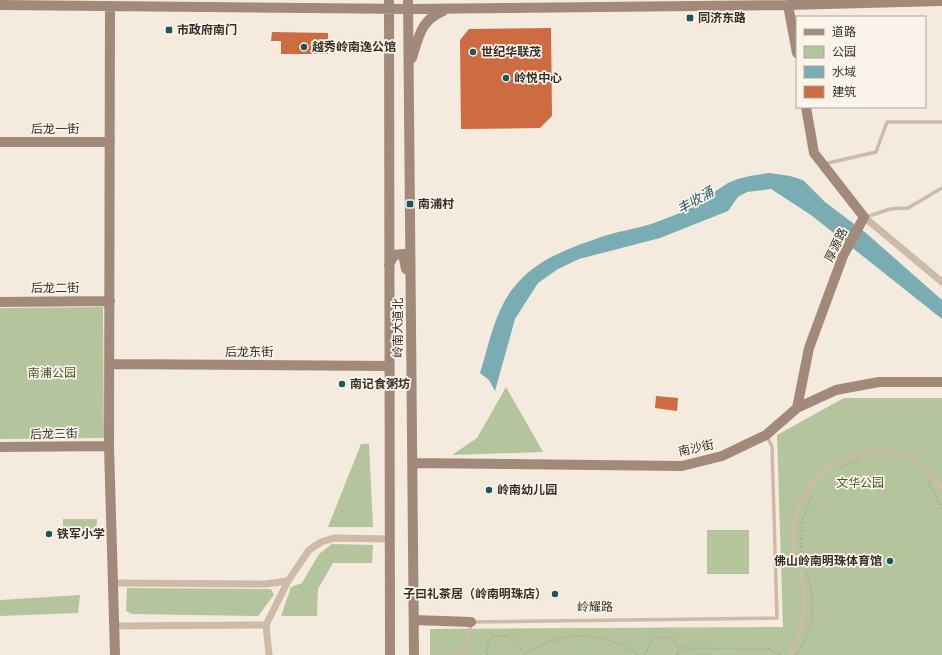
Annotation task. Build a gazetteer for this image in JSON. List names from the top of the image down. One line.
{"streets":{"main road":["后龙一街","厚源路","后龙二街","岭南大道北","后龙东街","后龙三街","南沙街","岭耀路"]},"crossings":[["厚源路","南沙街"],["岭南大道北","后龙东街"],["岭南大道北","南沙街"],["岭南大道北","岭耀路"],["南沙街","岭耀路"]],"water":["丰收涌"],"parks":["南浦公园","文华公园"],"places":{"transit":["同济东路","市政府南门","南浦村"],"other":["越秀·岭南逸公馆","世纪华联茂","岭悦中心","南记食粥坊","岭南幼儿园","铁军小学","佛山岭南明珠体育馆","子曰礼·茶居（岭南明珠店）"]},"legend":["道路","公园","水域","建筑"]}
